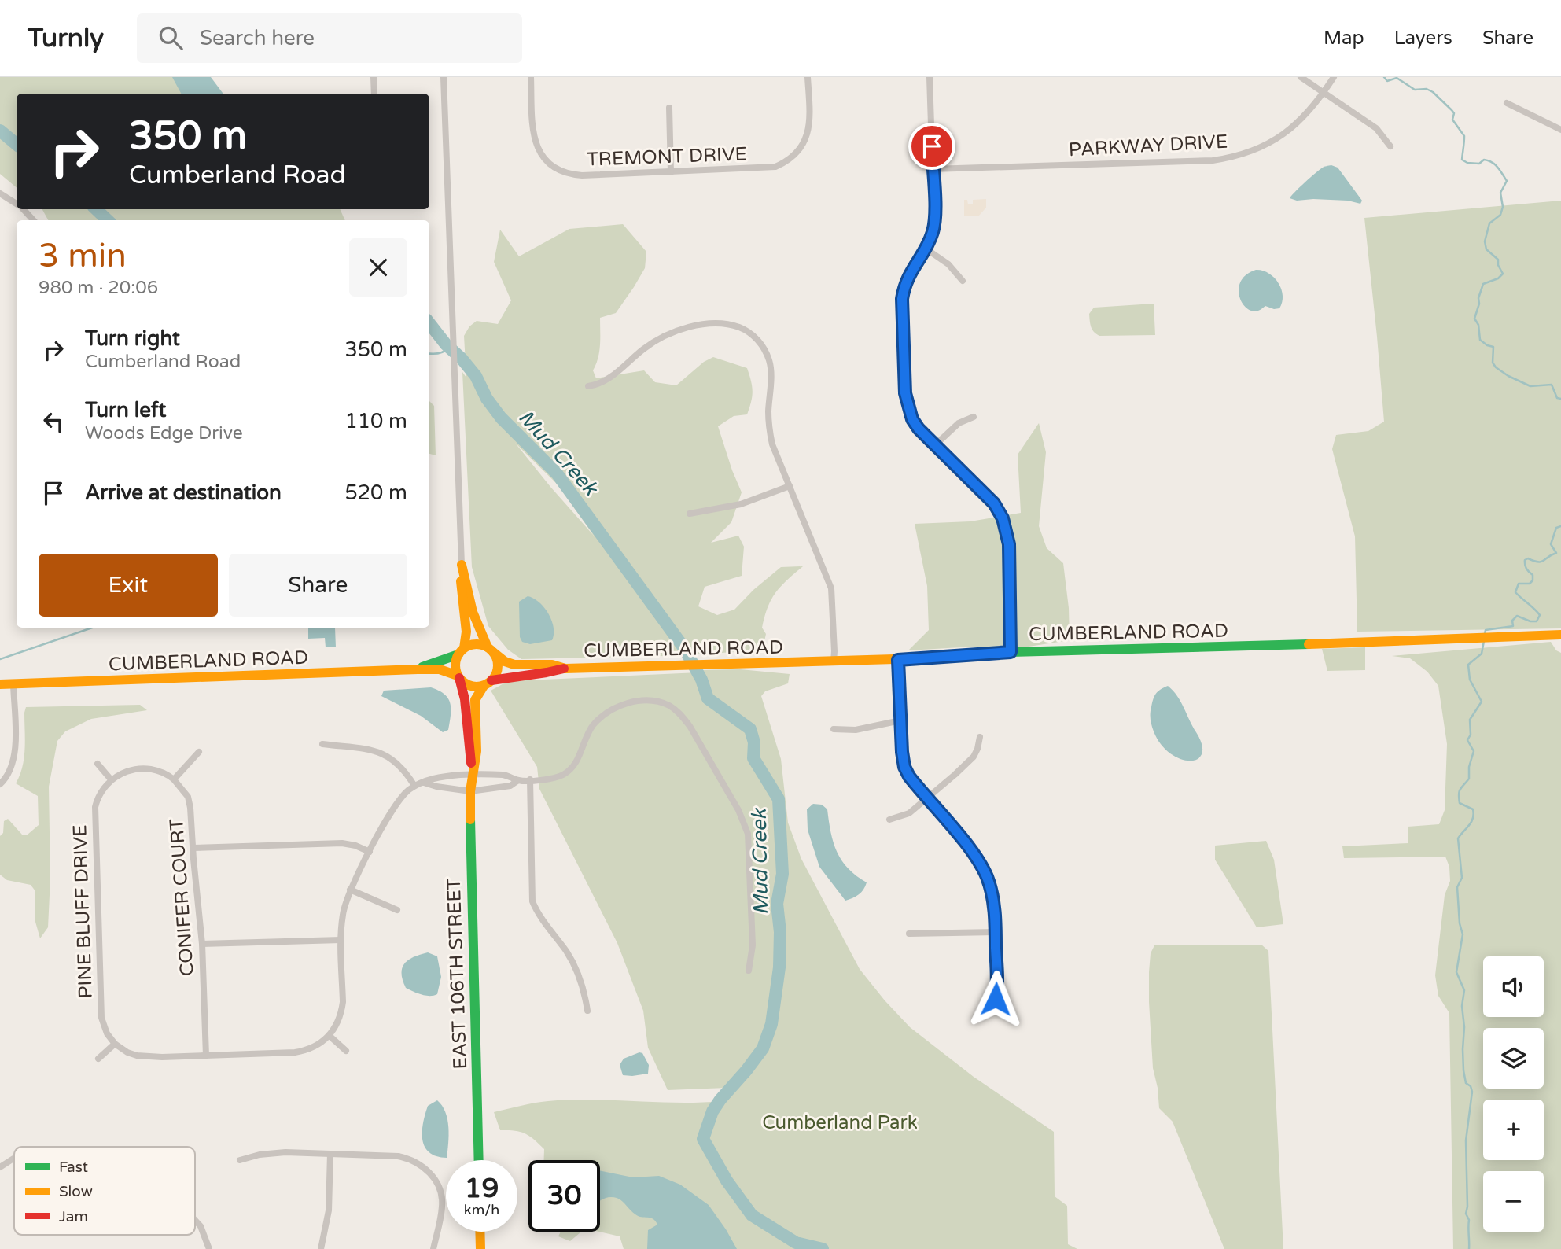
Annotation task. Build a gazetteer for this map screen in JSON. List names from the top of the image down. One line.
{"streets":{"main road":["CUMBERLAND ROAD","EAST 106TH STREET"],"street":["PARKWAY DRIVE","TREMONT DRIVE","CONIFER COURT","PINE BLUFF DRIVE"]},"crossings":[["CUMBERLAND ROAD","EAST 106TH STREET"]],"water":["Mud Creek"],"parks":["Cumberland Park"],"legend":["Fast","Slow","Jam"],"page":{"header":"Turnly","search":"Search here","nav":["Map","Layers","Share"],"turn":["350 m","Cumberland Road"],"heading":["3 min","980 m · 20:06"],"list":[{"name":"Turn right","note":"Cumberland Road","value":"350 m"},{"name":"Turn left","note":"Woods Edge Drive","value":"110 m"},{"name":"Arrive at destination","value":"520 m"}],"buttons":["Exit","Share"],"map_buttons":["+","−"],"speed":"19 km/h","limit":"30"}}
